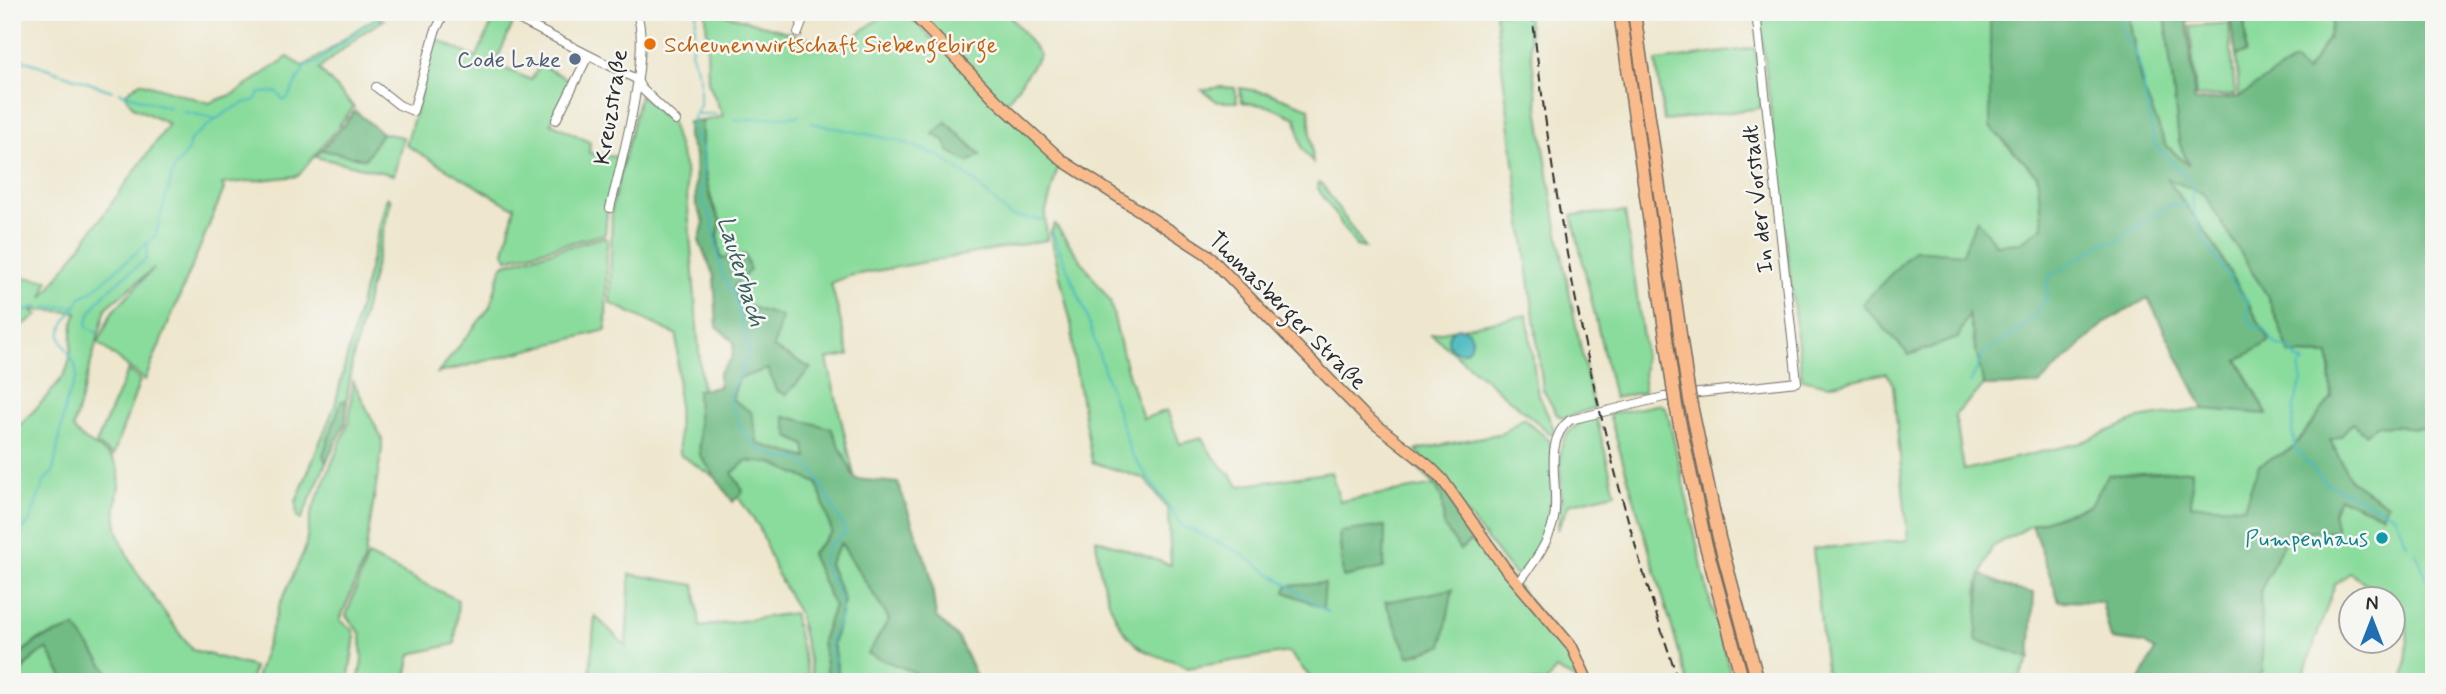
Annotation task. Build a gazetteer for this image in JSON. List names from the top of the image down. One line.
{"streets":{"main road":["Thomasberger Straße"],"street":["Kreuzstraße","In der Vorstadt"]},"crossings":[["In der Vorstadt","Thomasberger Straße"]],"water":["Lauterbach"],"places":["Scheunenwirtschaft Siebengebirge","Code Lake","Pumpenhaus"],"north":"top"}
